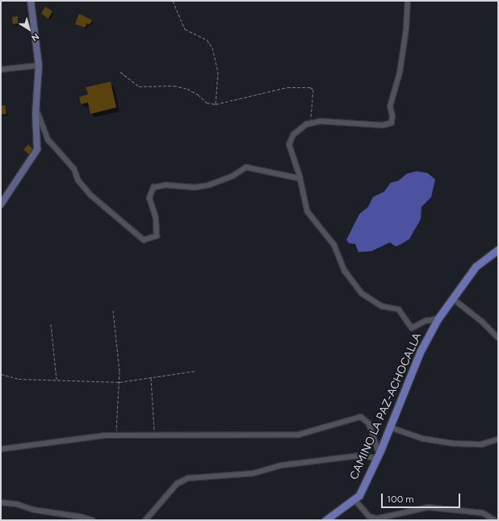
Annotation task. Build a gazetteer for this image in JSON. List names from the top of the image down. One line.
{"streets":{"main road":["CAMINO LA PAZ-ACHOCALLA"]},"scale_bar":"100 m","north":"bottom right"}
